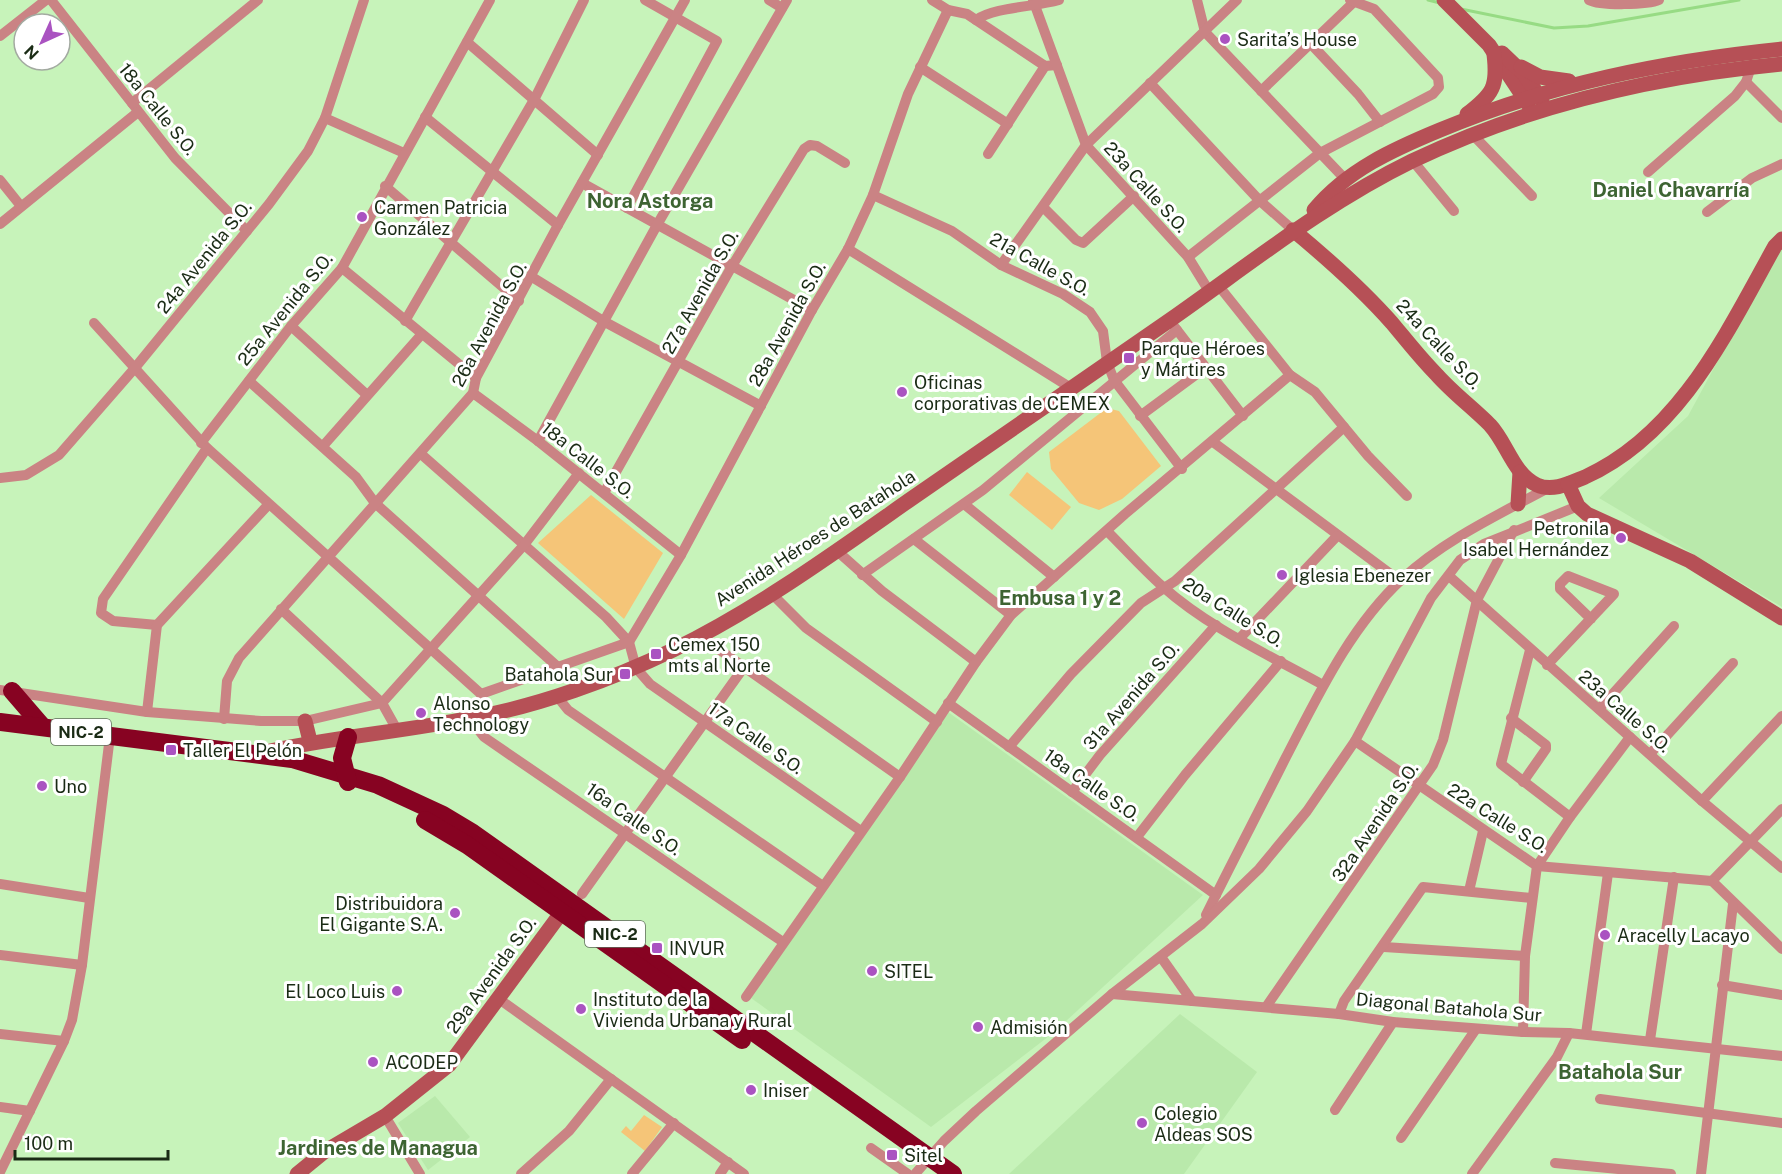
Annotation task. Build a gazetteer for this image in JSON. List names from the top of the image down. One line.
{"streets":{"highway":["NIC-2"],"main road":["24a Calle S.O.","Avenida Héroes de Batahola","29a Avenida S.O."],"street":["18a Calle S.O.","23a Calle S.O.","24a Avenida S.O.","21a Calle S.O.","27a Avenida S.O.","25a Avenida S.O.","26a Avenida S.O.","28a Avenida S.O.","20a Calle S.O.","31a Avenida S.O.","17a Calle S.O.","22a Calle S.O.","16a Calle S.O.","32a Avenida S.O.","Diagonal Batahola Sur"]},"crossings":[["18a Calle S.O.","24a Avenida S.O."],["18a Calle S.O.","27a Avenida S.O."],["18a Calle S.O.","26a Avenida S.O."],["18a Calle S.O.","28a Avenida S.O."],["18a Calle S.O.","31a Avenida S.O."],["23a Calle S.O.","Avenida Héroes de Batahola"],["23a Calle S.O.","32a Avenida S.O."],["21a Calle S.O.","28a Avenida S.O."],["21a Calle S.O.","Avenida Héroes de Batahola"],["24a Calle S.O.","Avenida Héroes de Batahola"],["Avenida Héroes de Batahola","NIC-2"],["Avenida Héroes de Batahola","17a Calle S.O."],["Avenida Héroes de Batahola","16a Calle S.O."],["20a Calle S.O.","31a Avenida S.O."],["NIC-2","29a Avenida S.O."],["22a Calle S.O.","32a Avenida S.O."],["32a Avenida S.O.","Diagonal Batahola Sur"]],"districts":["Daniel Chavarría","Nora Astorga","Embusa 1 y 2","Batahola Sur","Jardines de Managua"],"places":{"other":["Sarita’s House","Carmen Patricia González","Oficinas corporativas de CEMEX","Petronila Isabel Hernández","Iglesia Ebenezer","Alonso Technology","Uno","Distribuidora El Gigante S.A.","Aracelly Lacayo","SITEL","El Loco Luis","Instituto de la Vivienda Urbana y Rural","Admisión","ACODEP","Iniser","Colegio Aldeas SOS"],"transit":["Parque Héroes y Mártires","Cemex 150 mts al Norte","Batahola Sur","Taller El Pelón","INVUR","Sitel"]},"scale_bar":"100 m","north":"bottom left"}
